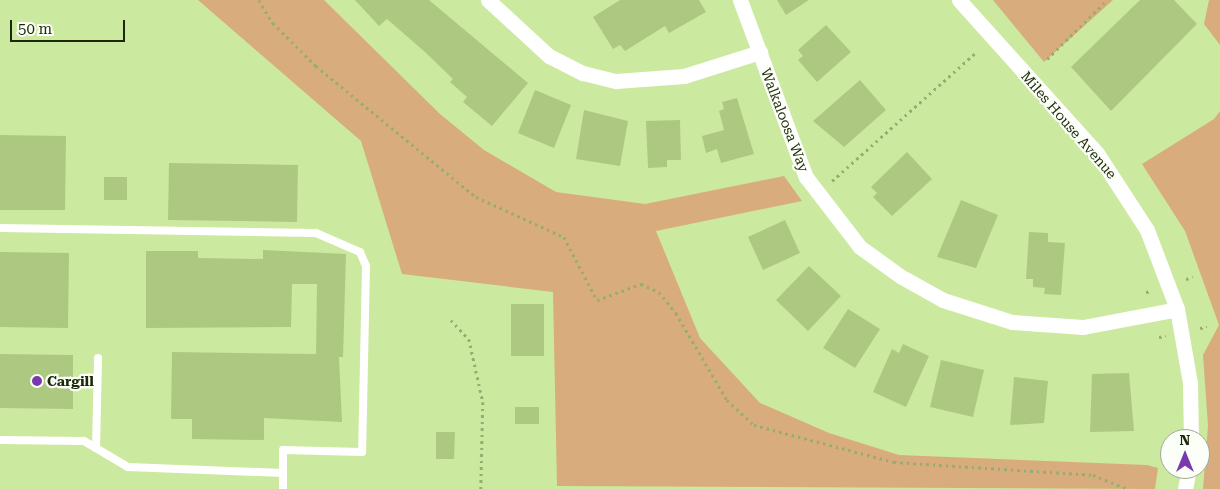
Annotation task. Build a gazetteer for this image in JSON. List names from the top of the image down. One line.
{"streets":{"street":["Walkaloosa Way","Miles House Avenue"]},"crossings":[["Walkaloosa Way","Miles House Avenue"]],"places":["Cargill"],"scale_bar":"50 m","north":"top"}
